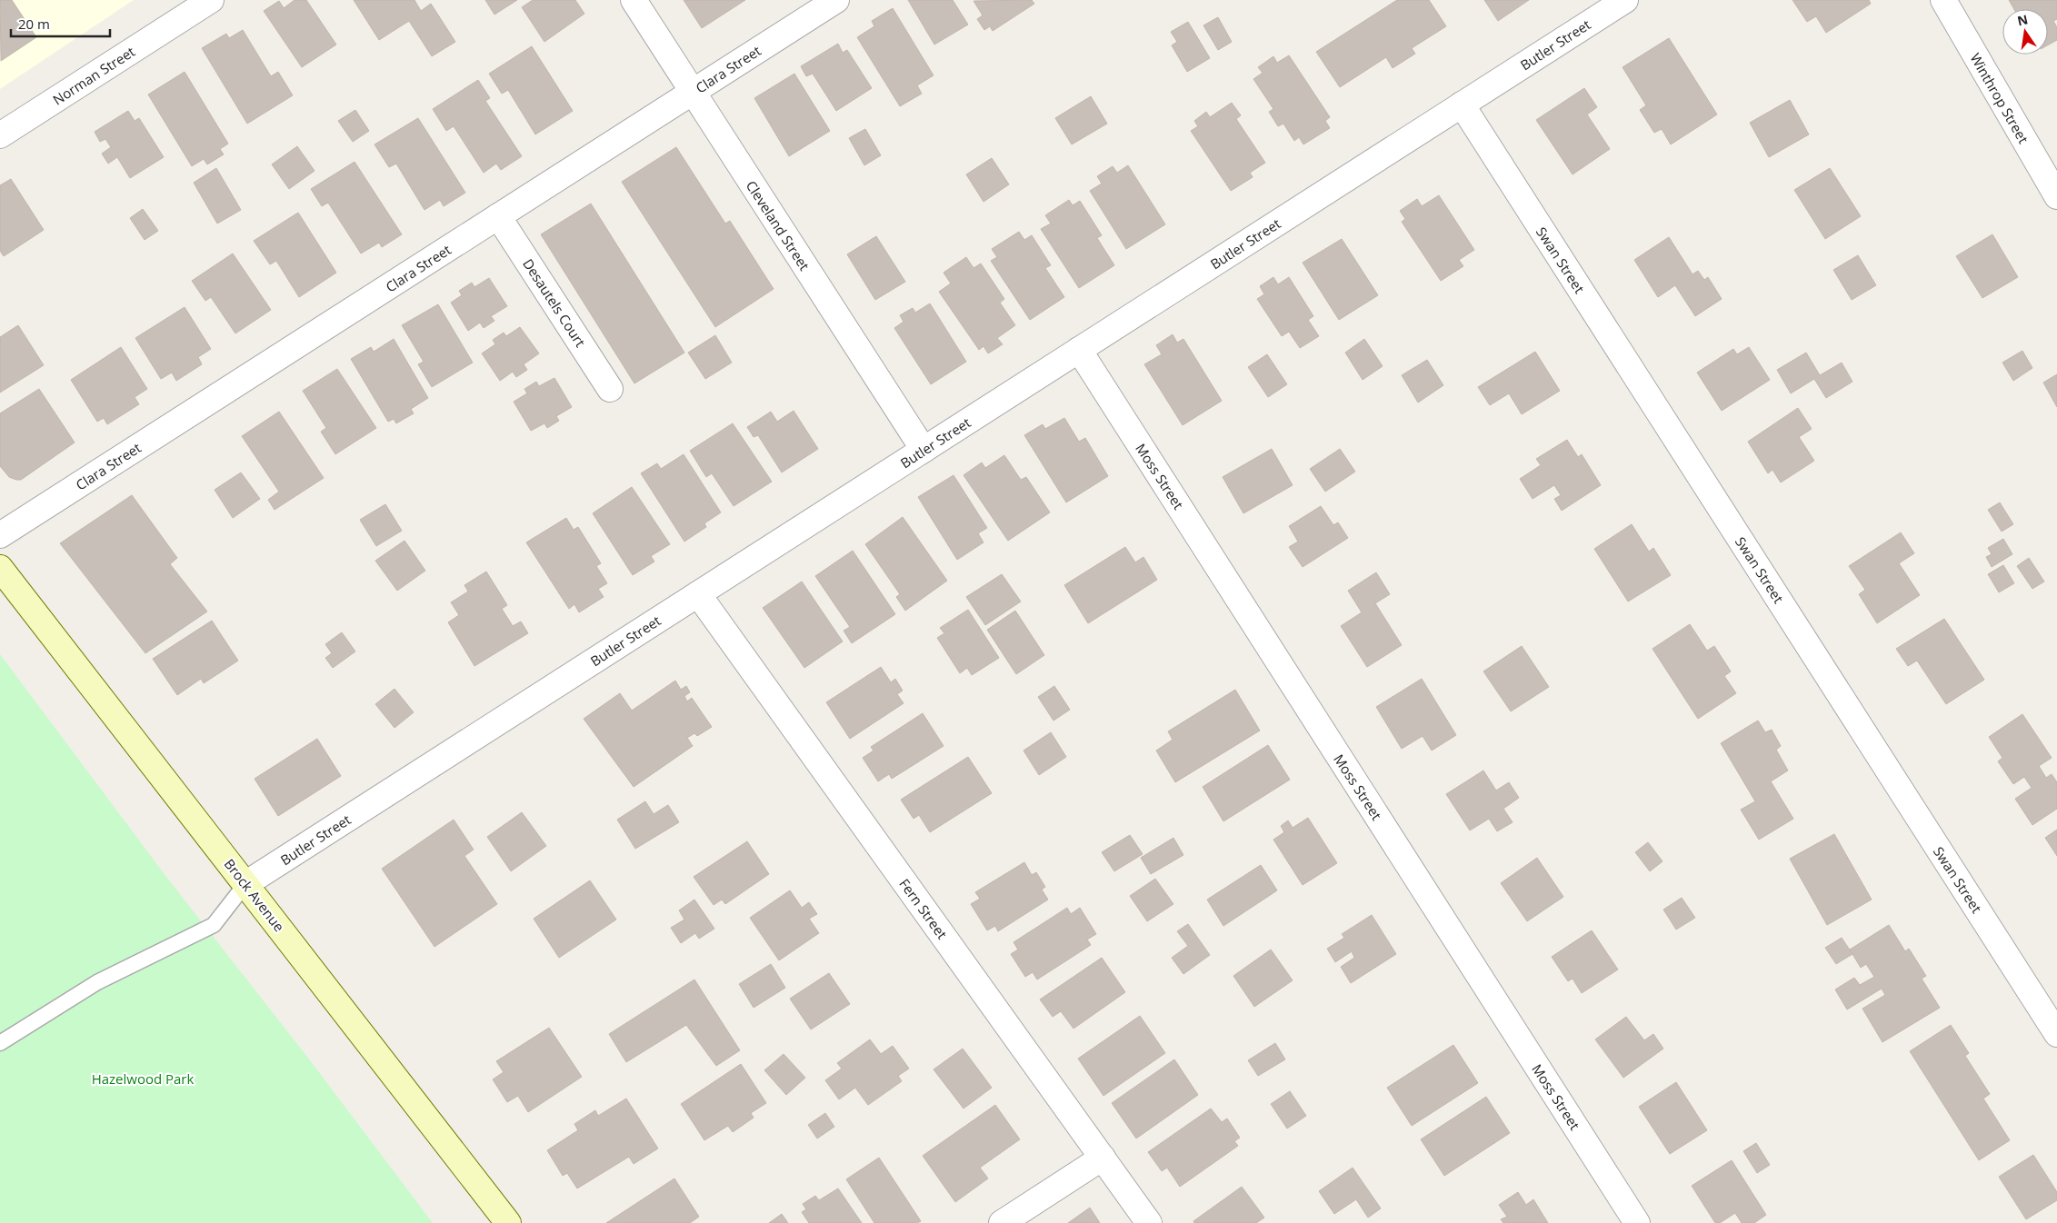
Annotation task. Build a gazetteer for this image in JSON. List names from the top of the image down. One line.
{"streets":{"main road":["Brock Avenue"],"street":["Butler Street","Clara Street","Norman Street","Winthrop Street","Cleveland Street","Swan Street","Desautels Court","Moss Street","Fern Street"]},"crossings":[["Butler Street","Cleveland Street"],["Butler Street","Swan Street"],["Butler Street","Moss Street"],["Butler Street","Brock Avenue"],["Butler Street","Fern Street"],["Clara Street","Cleveland Street"],["Clara Street","Desautels Court"]],"parks":["Hazelwood Park"],"scale_bar":"20 m","north":"top"}
